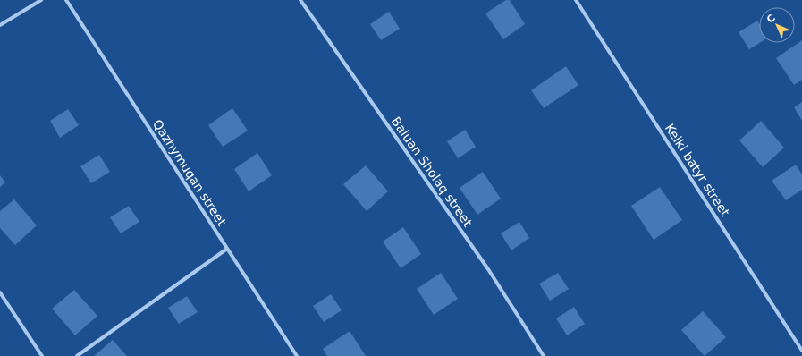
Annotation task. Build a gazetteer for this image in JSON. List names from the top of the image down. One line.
{"streets":{"street":["Keiki batyr street","Baluan Sholaq street","Qazhymuqan street"]},"north":"top left"}
